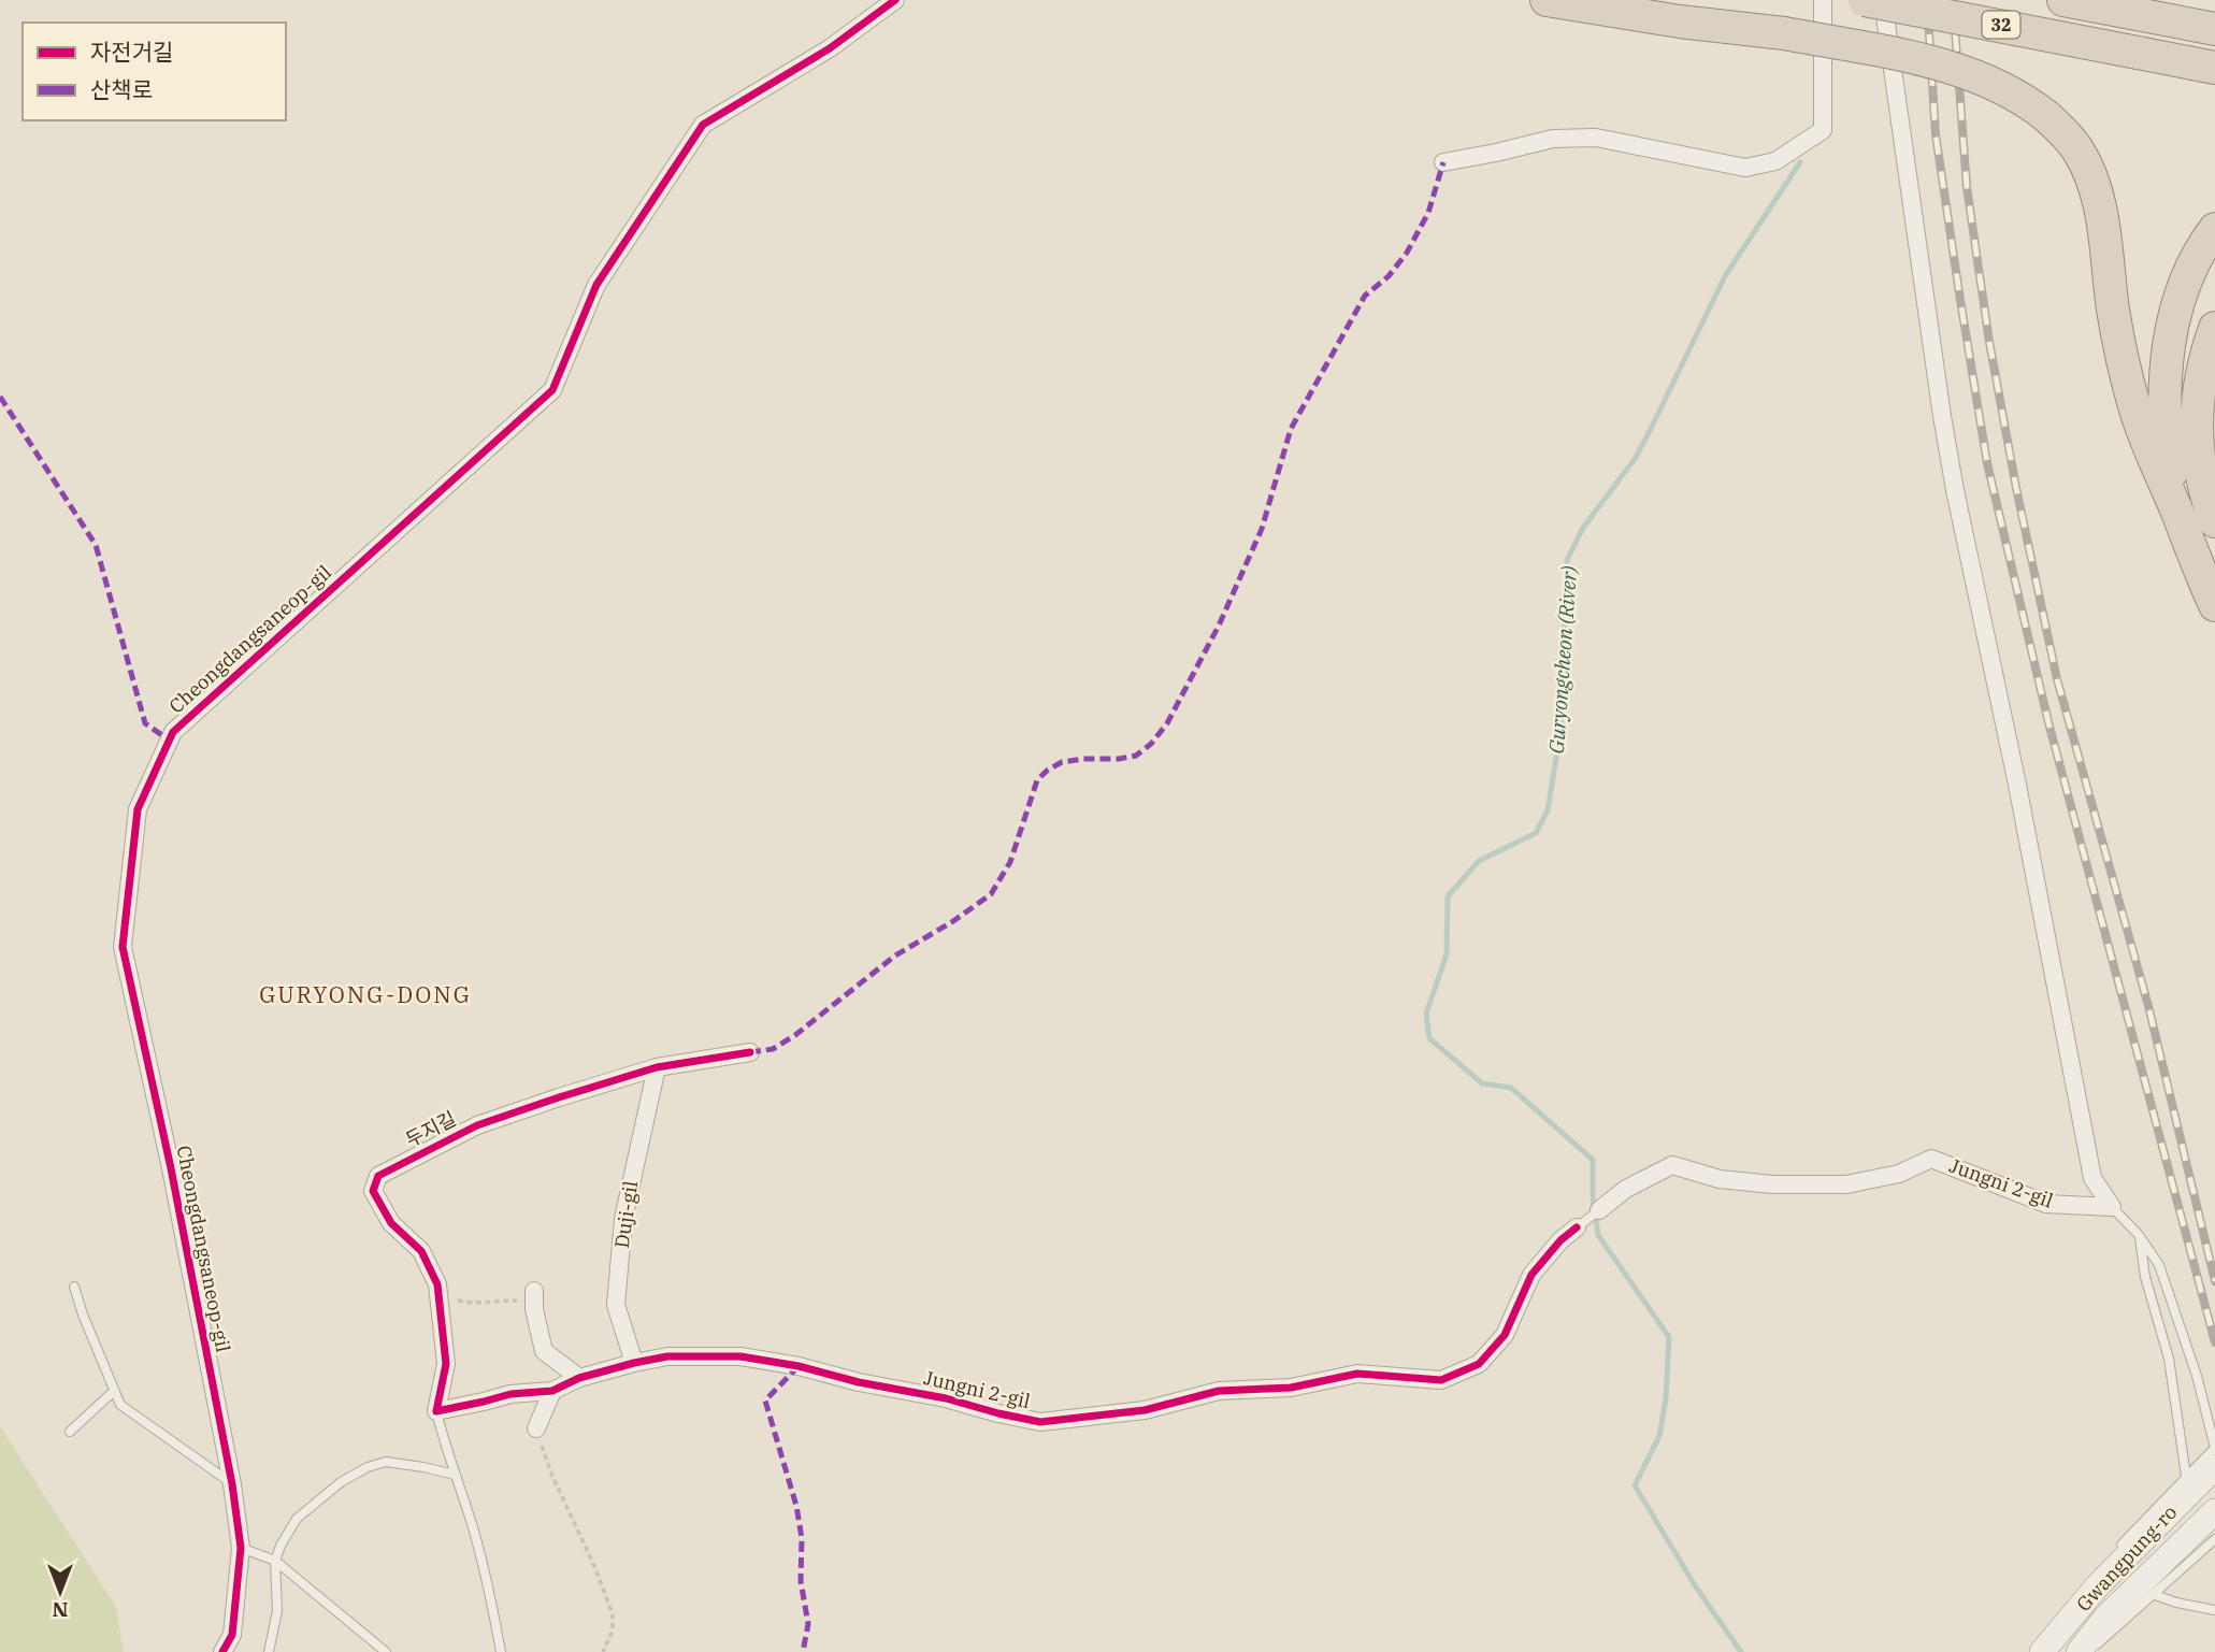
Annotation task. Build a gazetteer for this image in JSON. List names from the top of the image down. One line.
{"streets":{"highway":["32"],"main road":["Gwangpung-ro"],"street":["Cheongdangsaneop-gil","두지길","Jungni 2-gil","Duji-gil"]},"crossings":[["두지길","Jungni 2-gil"],["두지길","Duji-gil"],["Jungni 2-gil","Duji-gil"]],"districts":["GURYONG-DONG"],"water":["Guryongcheon (River)"],"legend":["자전거길","산책로"],"north":"bottom"}
